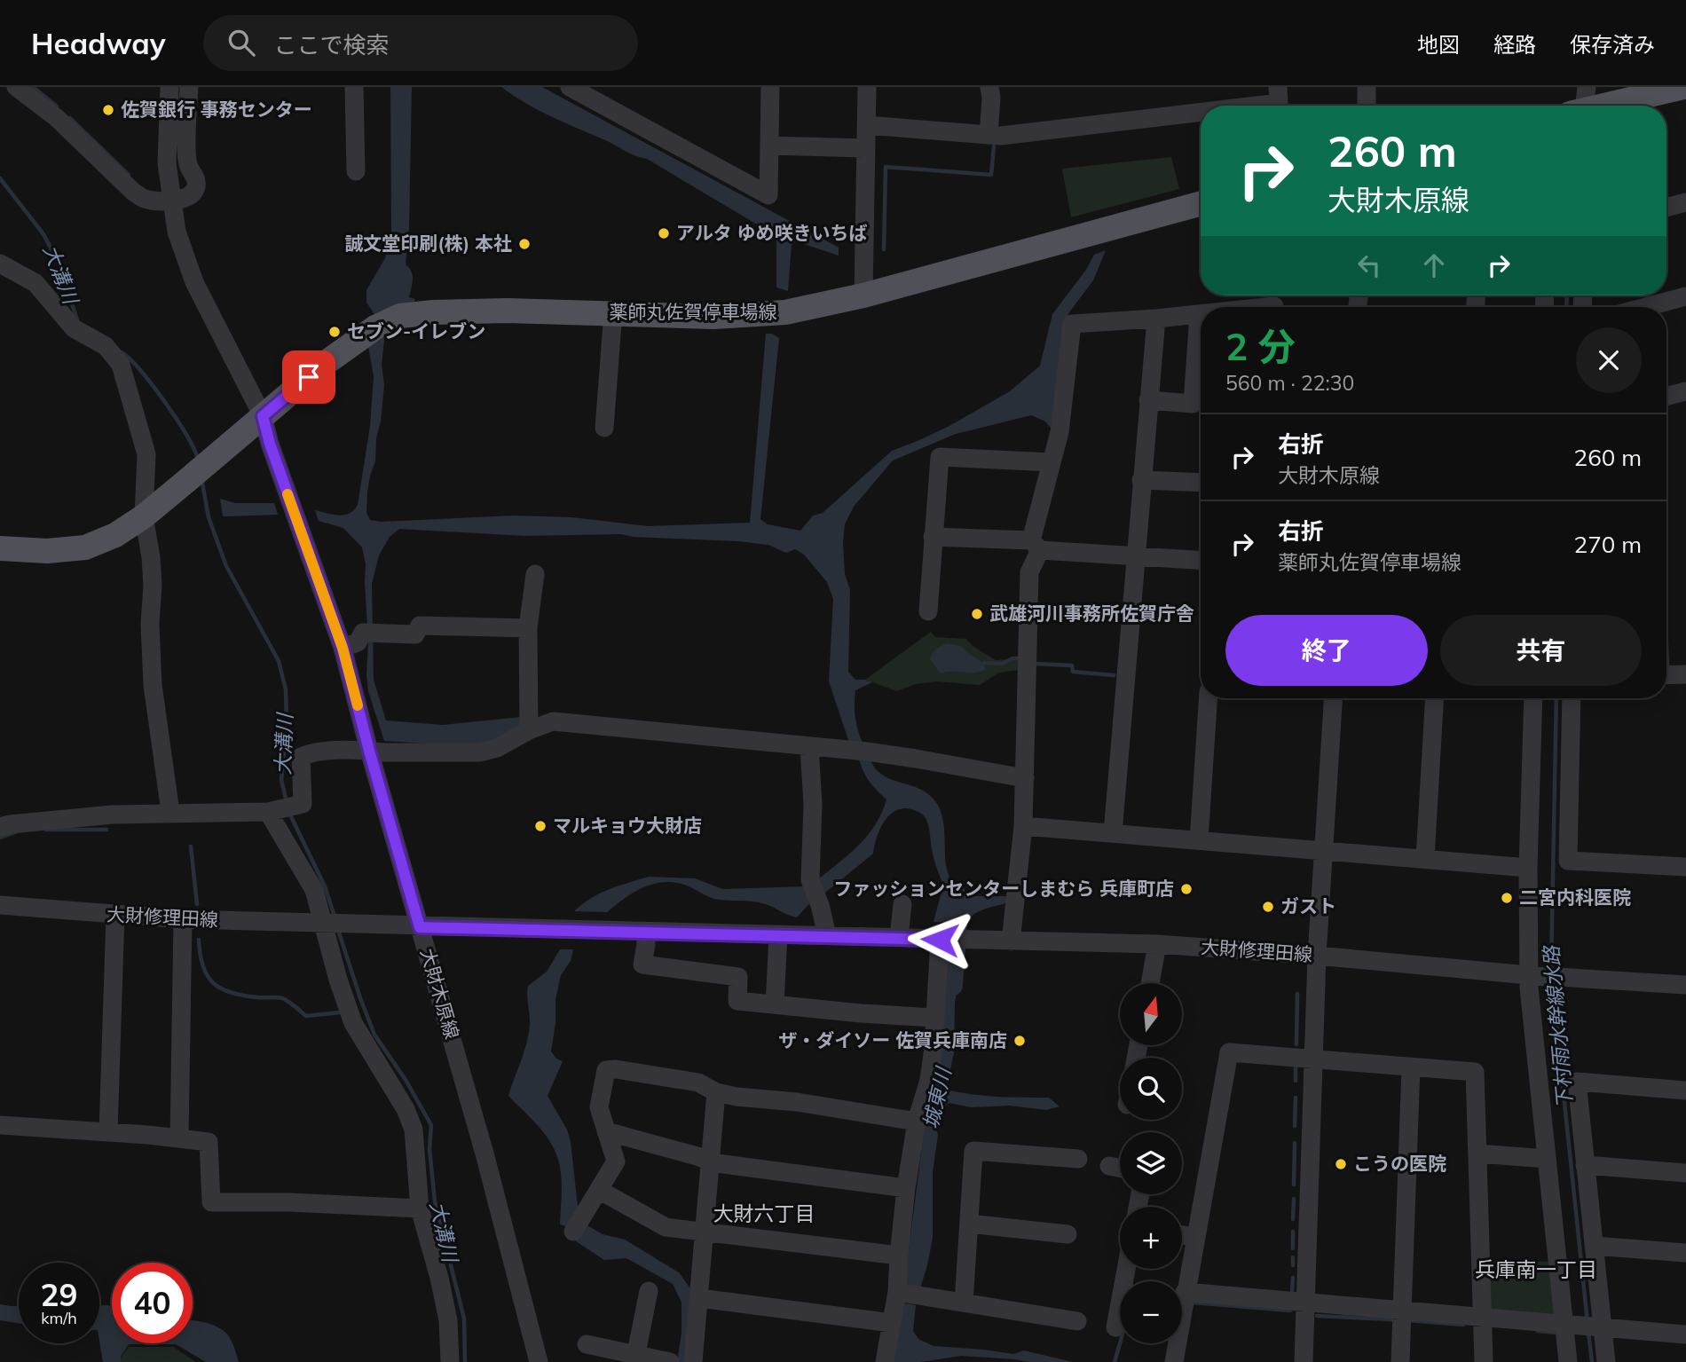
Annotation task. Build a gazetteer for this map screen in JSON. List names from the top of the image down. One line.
{"streets":{"main road":["薬師丸佐賀停車場線"],"street":["大財修理田線","大財木原線"]},"crossings":[["薬師丸佐賀停車場線","大財木原線"],["大財修理田線","大財木原線"]],"districts":["大財六丁目","兵庫南一丁目"],"water":["大溝川","下村雨水幹線水路","城東川"],"places":["佐賀銀行 事務センター","アルタ ゆめ咲きいちば","誠文堂印刷(株) 本社","セブン-イレブン","武雄河川事務所佐賀庁舎","マルキョウ大財店","ファッションセンターしまむら 兵庫町店","二宮内科医院","ガスト","ザ・ダイソー 佐賀兵庫南店","こうの医院"],"north":"top","page":{"header":"Headway","search":"ここで検索","nav":["地図","経路","保存済み"],"turn":["260 m","大財木原線"],"heading":["2 分","560 m · 22:30"],"list":[{"name":"右折","note":"大財木原線","value":"260 m"},{"name":"右折","note":"薬師丸佐賀停車場線","value":"270 m"}],"buttons":["終了","共有"],"map_buttons":["+","−"],"speed":"29 km/h","limit":"40"}}
